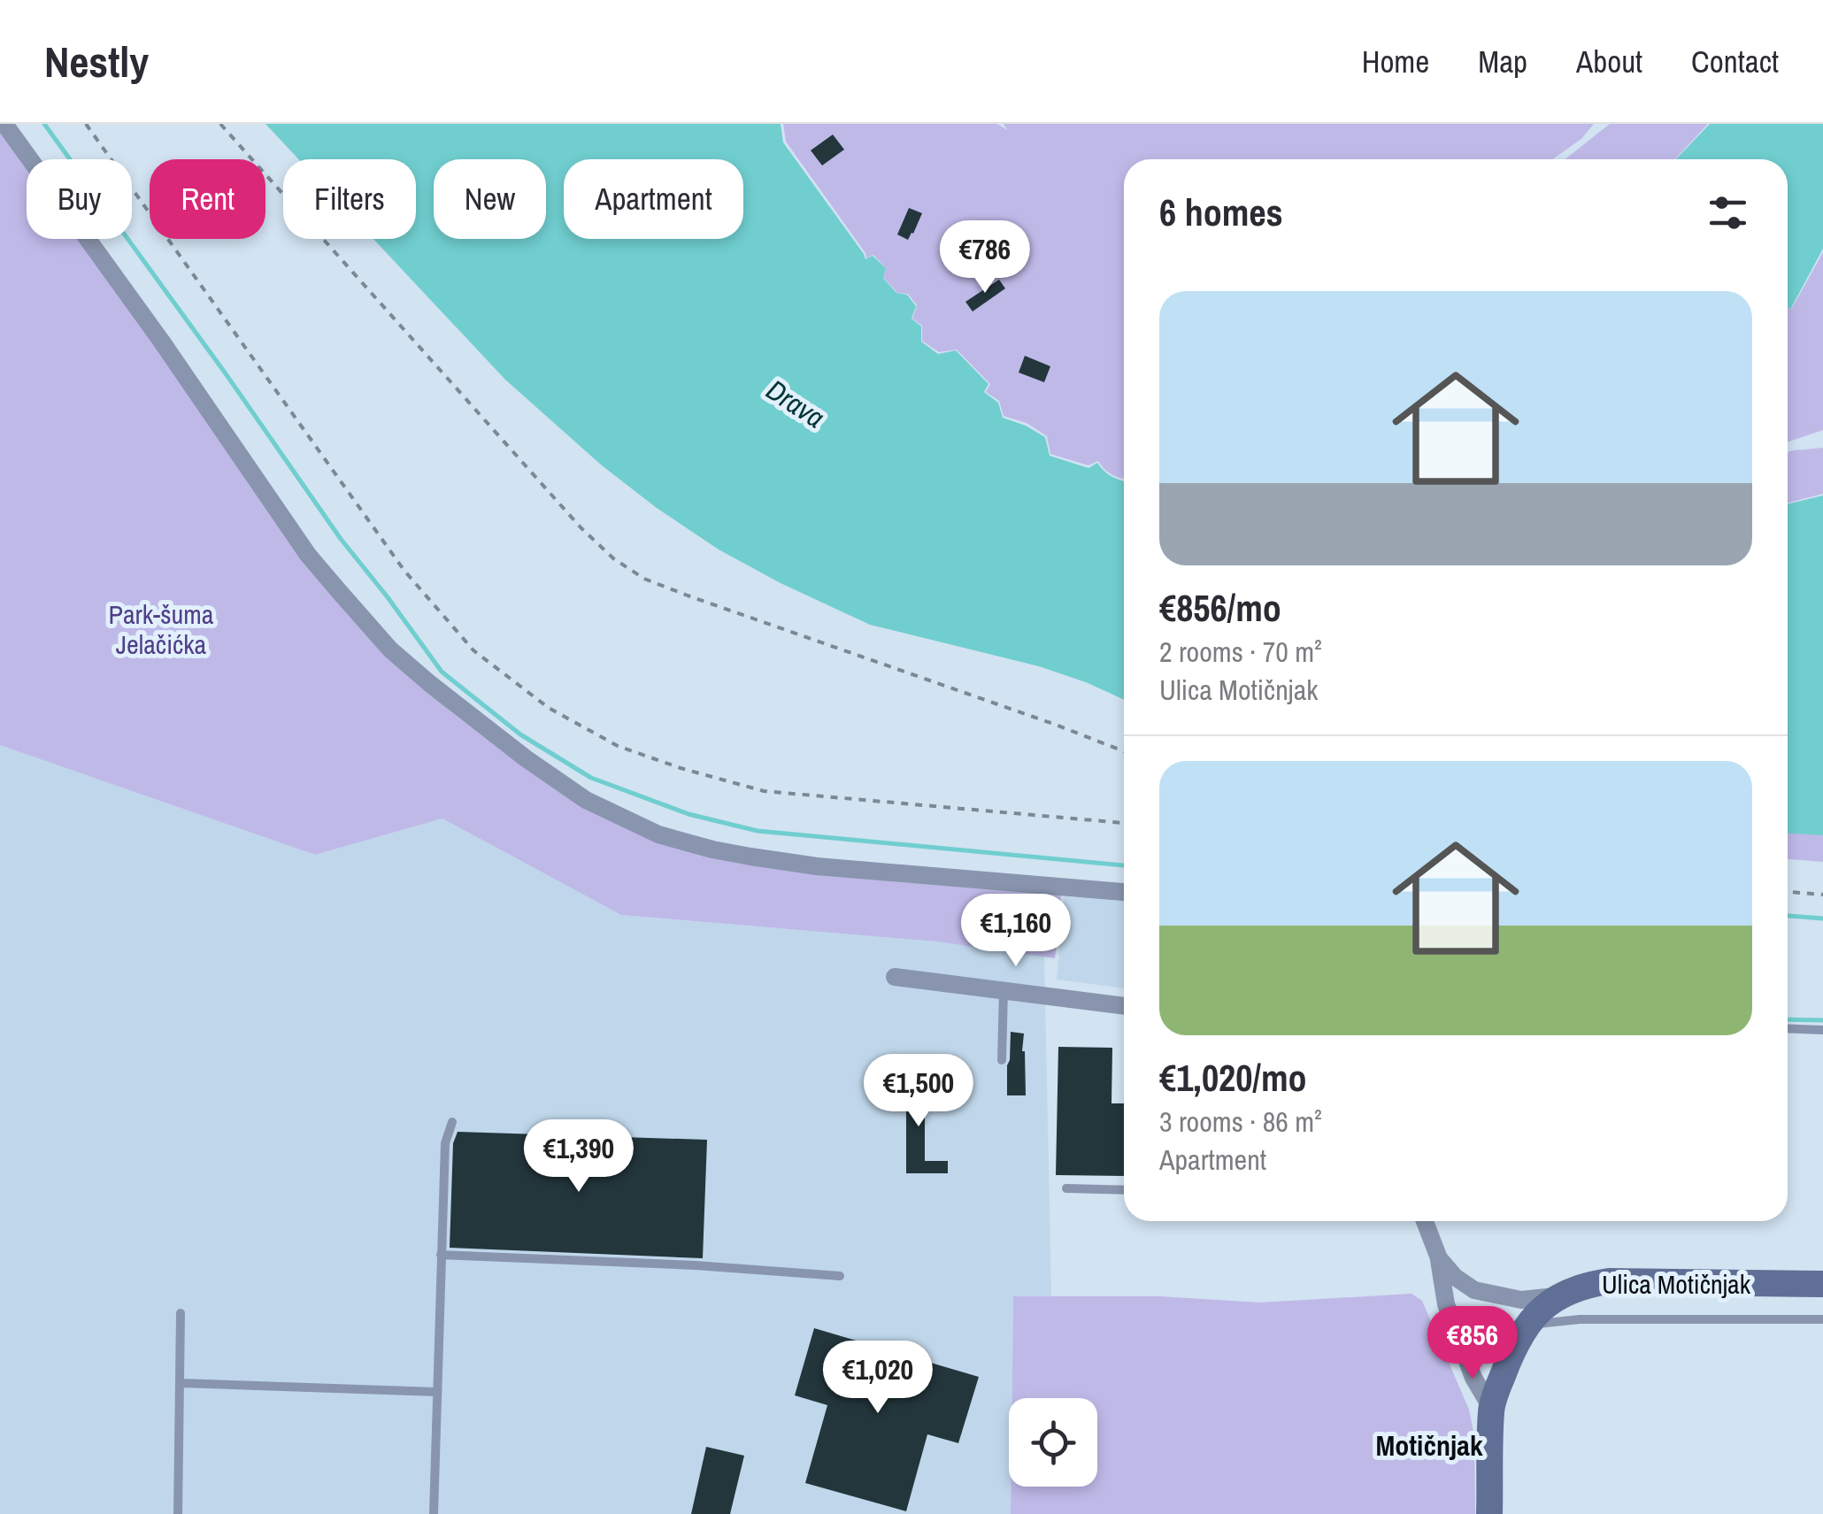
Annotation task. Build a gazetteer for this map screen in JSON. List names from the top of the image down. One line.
{"streets":{"main road":["Ulica Motičnjak"]},"districts":["Motičnjak"],"water":["Drava"],"parks":["Park-šuma Jelačićka"],"page":{"header":"Nestly","nav":["Home","Map","About","Contact"],"chip":["Buy","Rent","Filters","New","Apartment"],"heading":"6 homes","price":["€786","€1,160","€1,500","€1,390","€856","€1,020"],"list":[{"name":"€856/mo","note":"2 rooms · 70 m² · Ulica Motičnjak"},{"name":"€1,020/mo","note":"3 rooms · 86 m² · Apartment"}]}}
